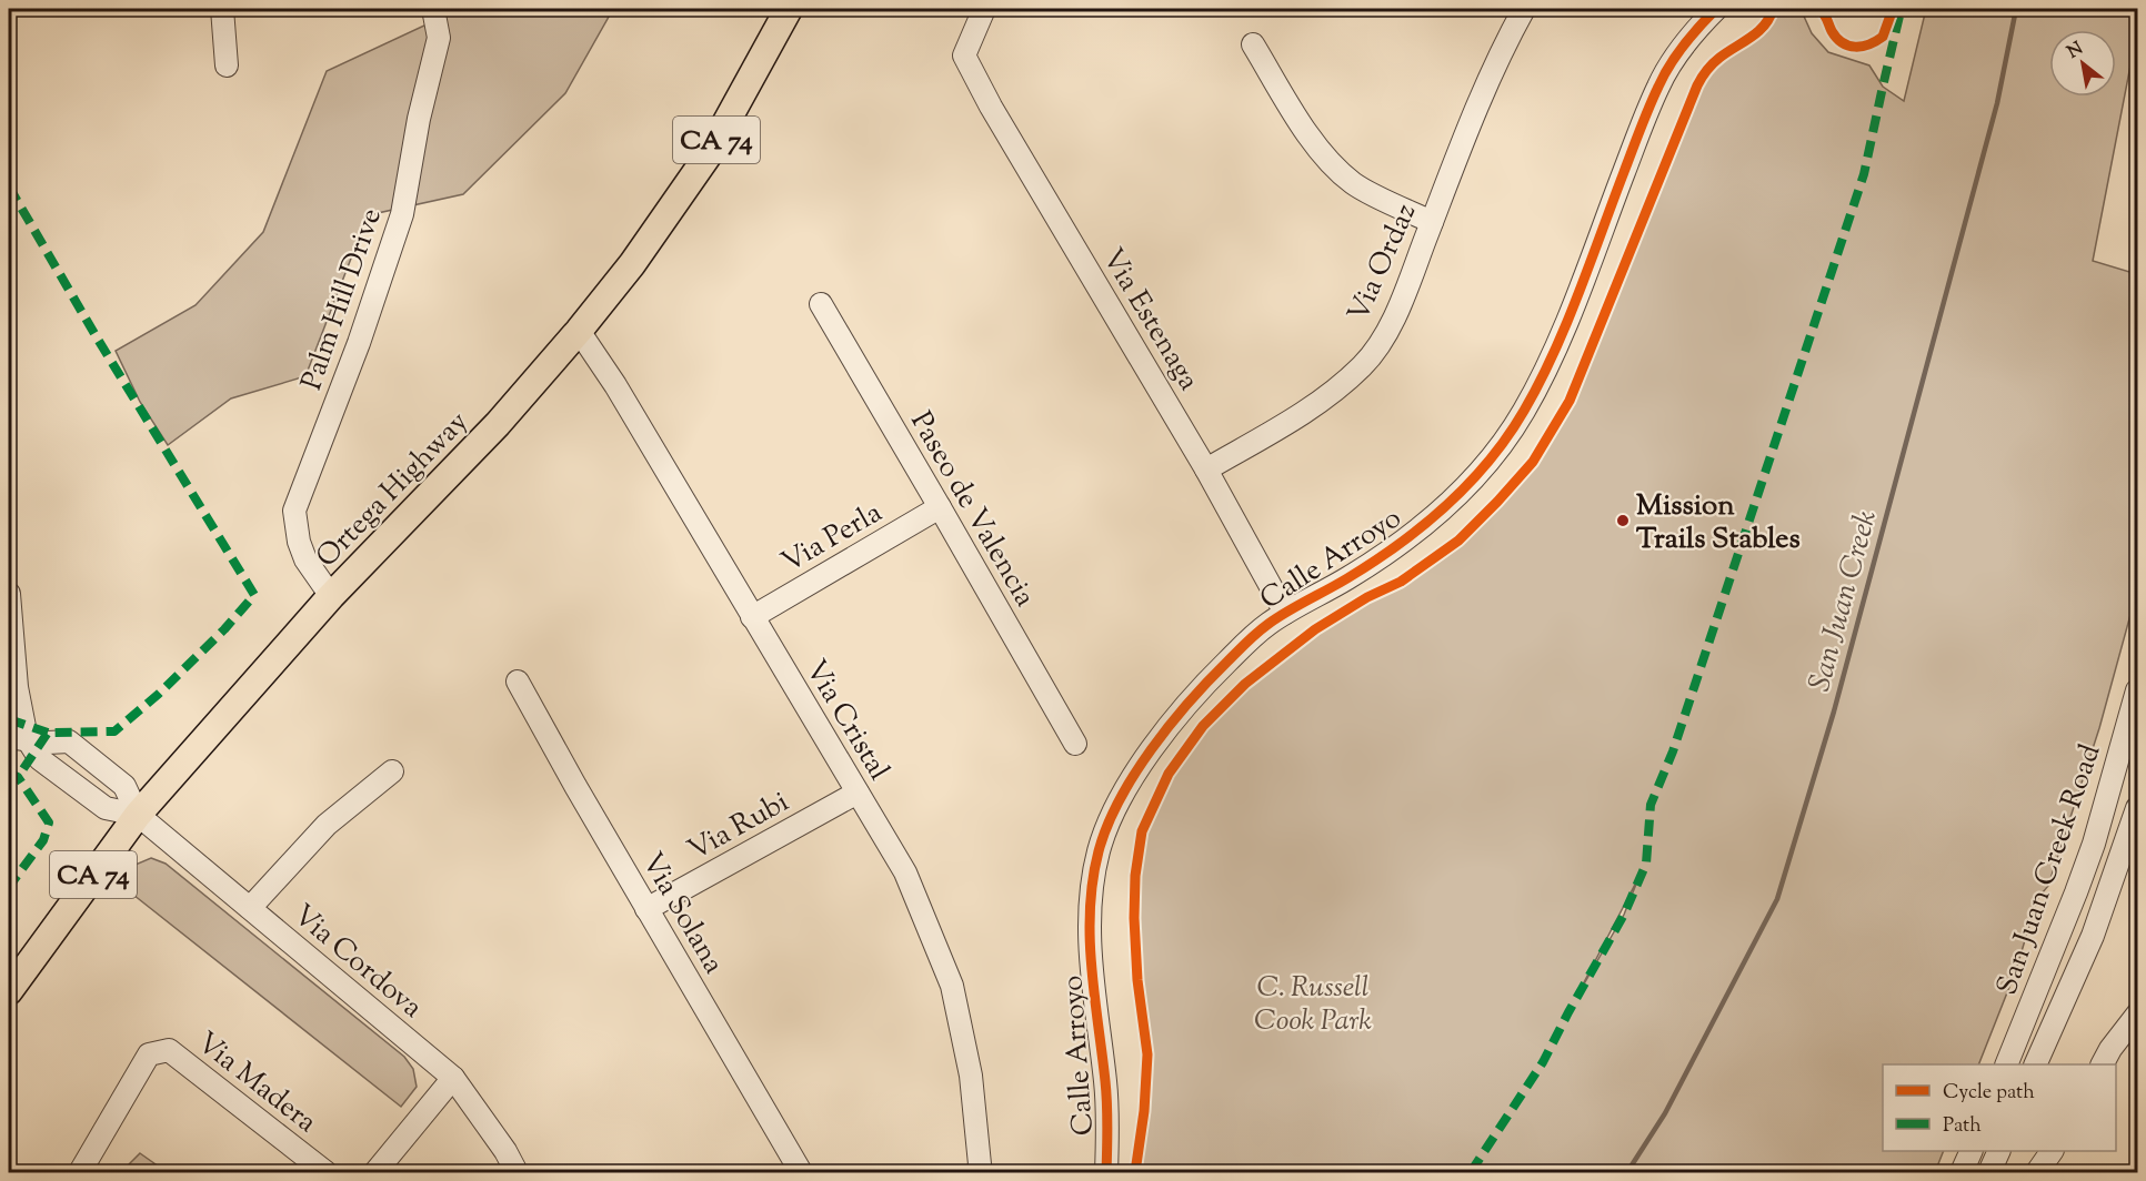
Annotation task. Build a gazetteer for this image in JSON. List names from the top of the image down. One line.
{"streets":{"main road":["CA 74","Ortega Highway"],"street":["Via Ordaz","Palm Hill Drive","Via Estenaga","Paseo de Valencia","Via Perla","Calle Arroyo","Via Cristal","Via Rubi","San Juan Creek Road","Via Solana","Via Cordova","Via Madera"]},"crossings":[["Via Ordaz","Via Estenaga"],["Palm Hill Drive","Ortega Highway"],["Via Estenaga","Calle Arroyo"],["Ortega Highway","Via Cristal"],["Ortega Highway","Via Cordova"],["Paseo de Valencia","Via Perla"],["Via Perla","Via Cristal"],["Via Cristal","Via Rubi"],["Via Rubi","Via Solana"]],"water":["San Juan Creek"],"parks":["C. Russell Cook Park"],"places":["Mission Trails Stables"],"legend":["Cycle path","Path"],"north":"top left"}
